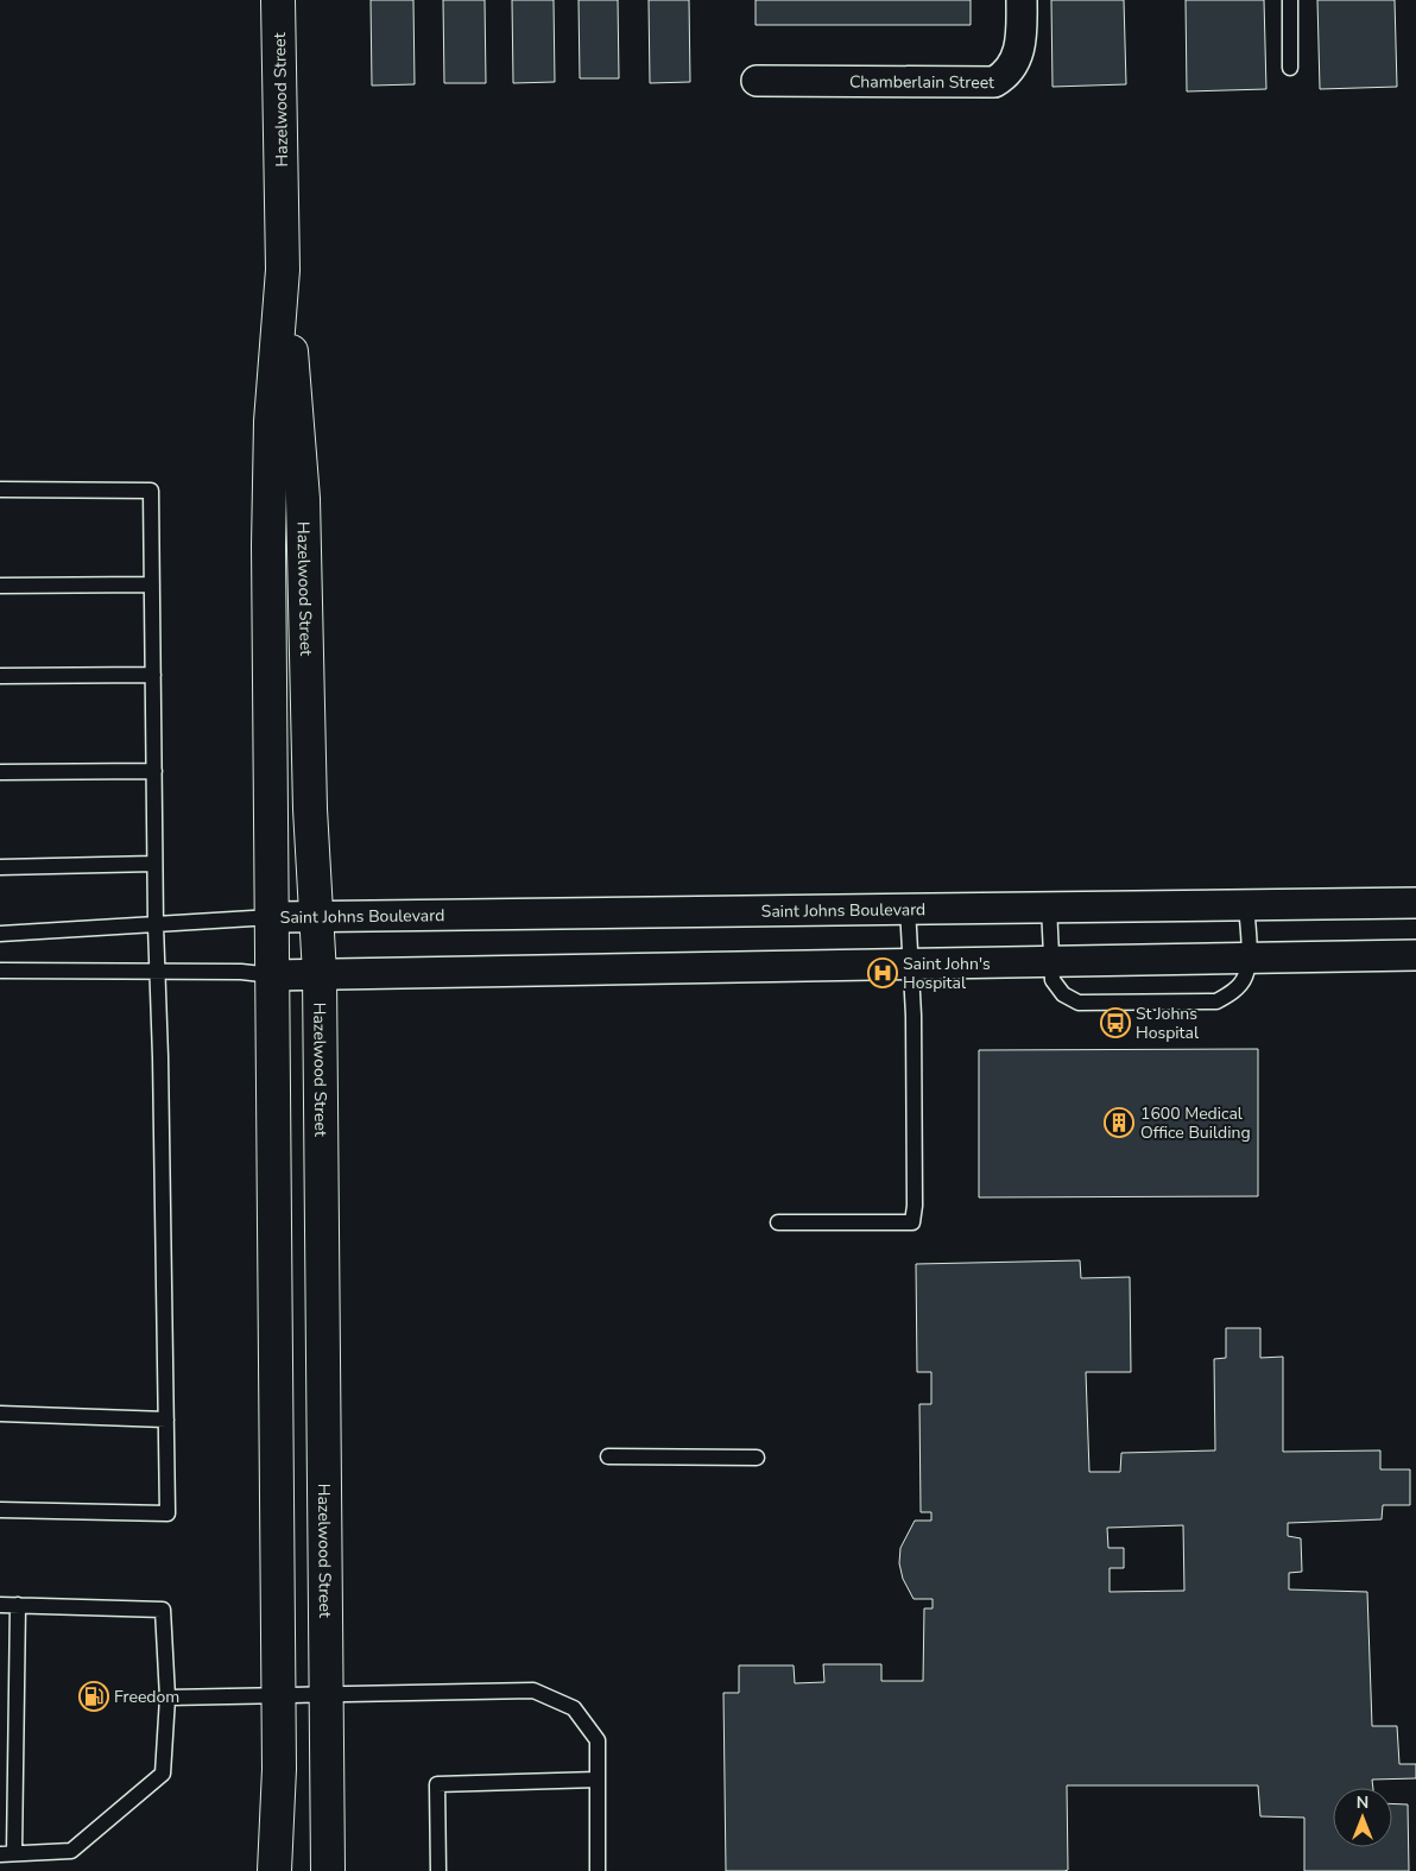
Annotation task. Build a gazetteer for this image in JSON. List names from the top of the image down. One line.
{"streets":{"street":["Chamberlain Street","Hazelwood Street","Saint Johns Boulevard"]},"crossings":[["Hazelwood Street","Saint Johns Boulevard"]],"places":{"hospital":["Saint John's Hospital"],"bus stop":["St Johns Hospital"],"building":["1600 Medical Office Building"],"fuel station":["Freedom"]},"north":"top"}
